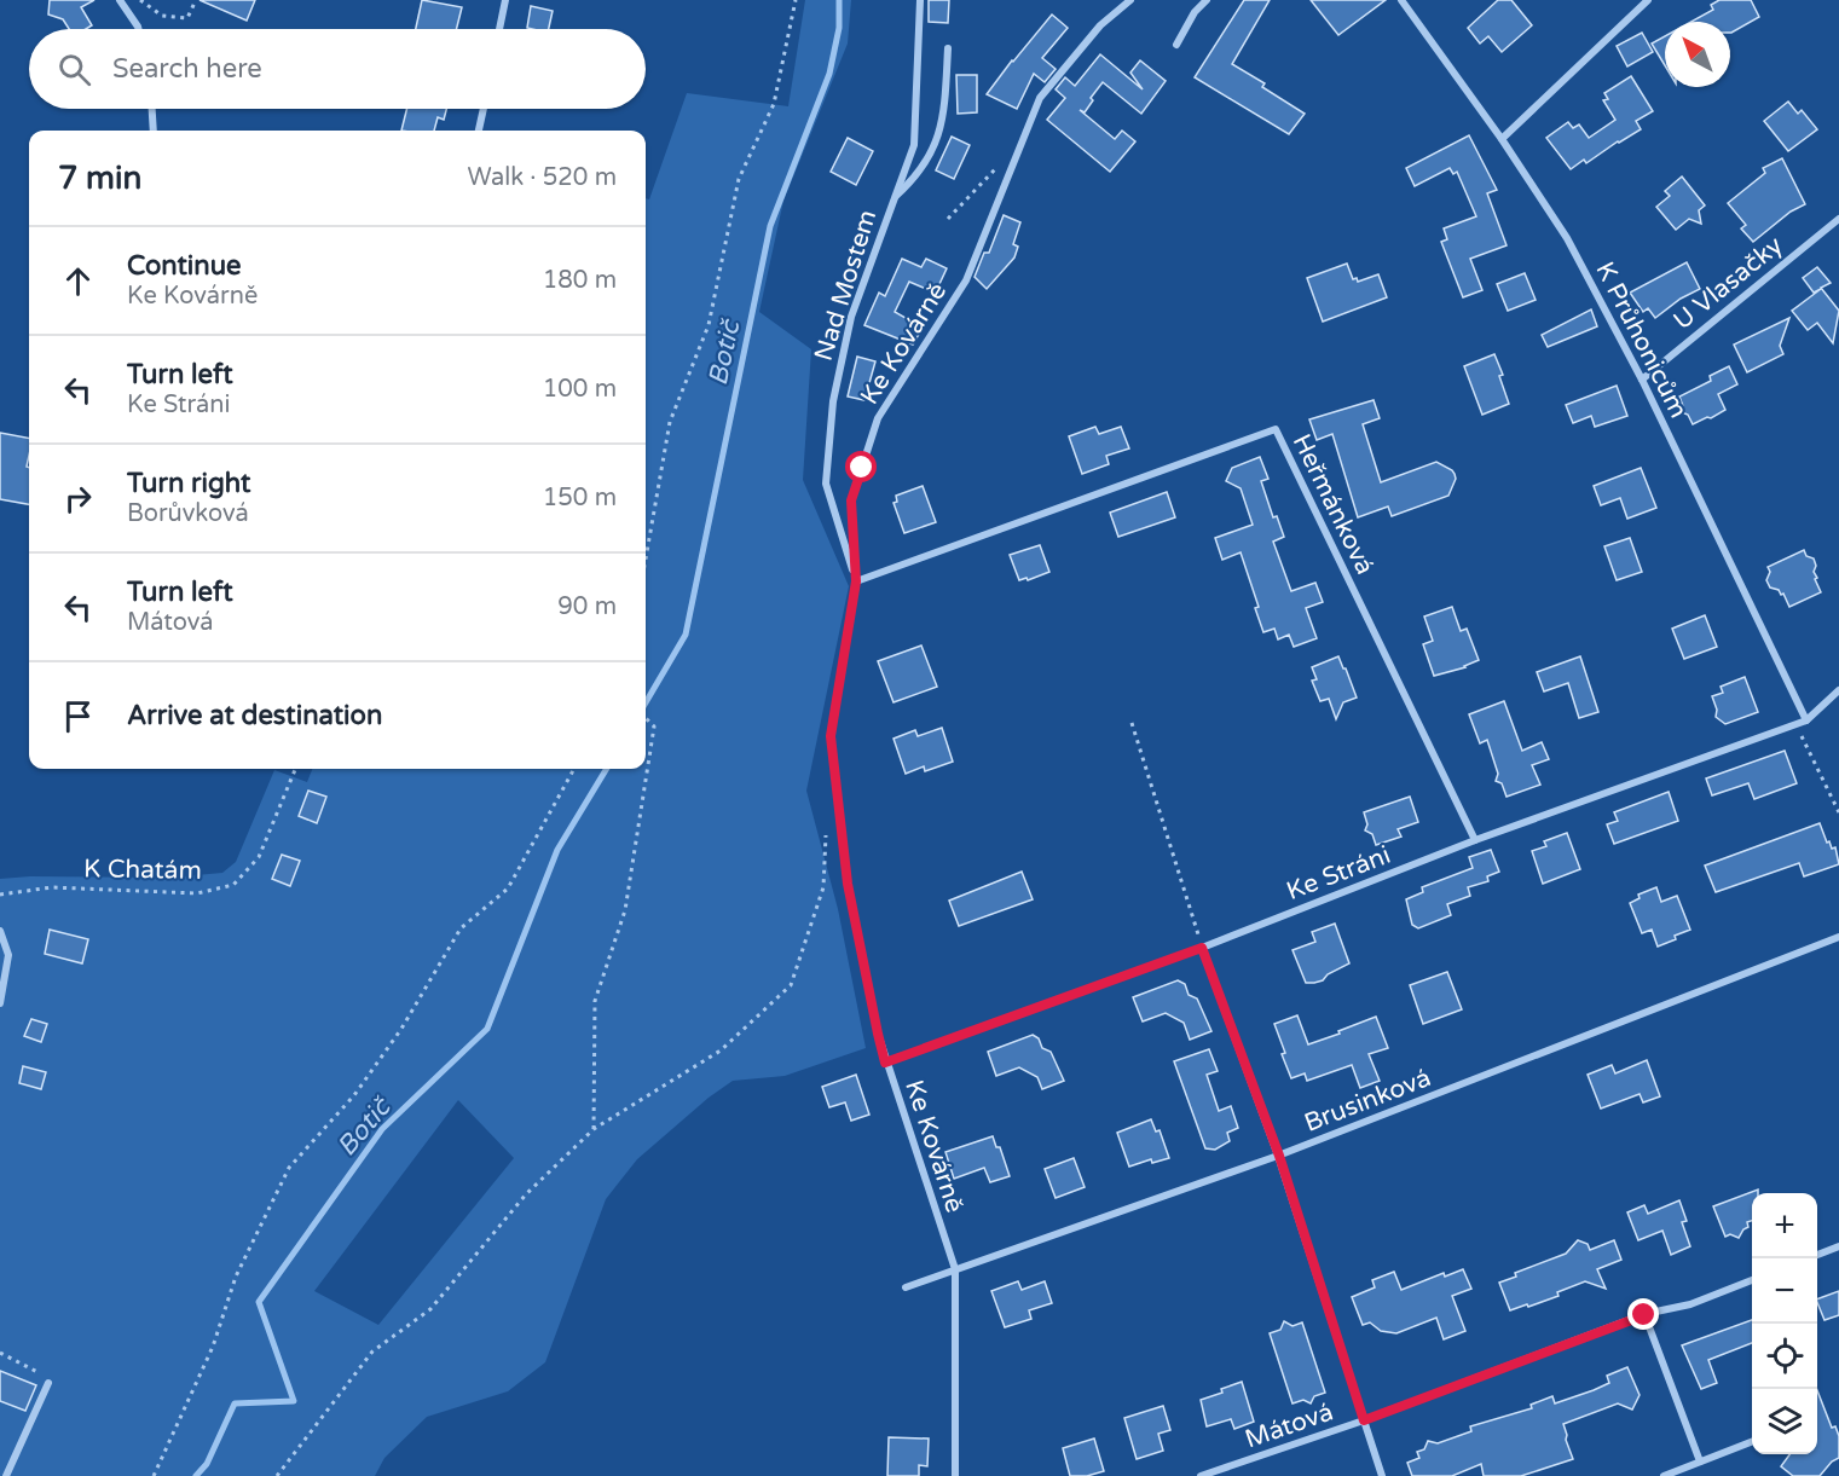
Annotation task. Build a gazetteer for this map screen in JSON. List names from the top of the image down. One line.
{"streets":{"street":["U Vlasačky","Nad Mostem","K Průhonicům","Ke Kovárně","Heřmánková","Ke Stráni","Brusinková","Mátová"],"path":["K Chatám"]},"crossings":[["U Vlasačky","K Průhonicům"],["Nad Mostem","Ke Kovárně"],["Nad Mostem","Heřmánková"],["K Průhonicům","Ke Stráni"],["Ke Kovárně","Heřmánková"],["Ke Kovárně","Ke Stráni"],["Ke Kovárně","Brusinková"],["Heřmánková","Ke Stráni"]],"water":["Botič"],"north":"top left","page":{"search":"Search here","heading":["7 min","Walk · 520 m"],"list":[["Continue","Ke Kovárně","180 m"],["Turn left","Ke Stráni","100 m"],["Turn right","Borůvková","150 m"],["Turn left","Mátová","90 m"],"Arrive at destination"],"map_buttons":["+","−"]}}
